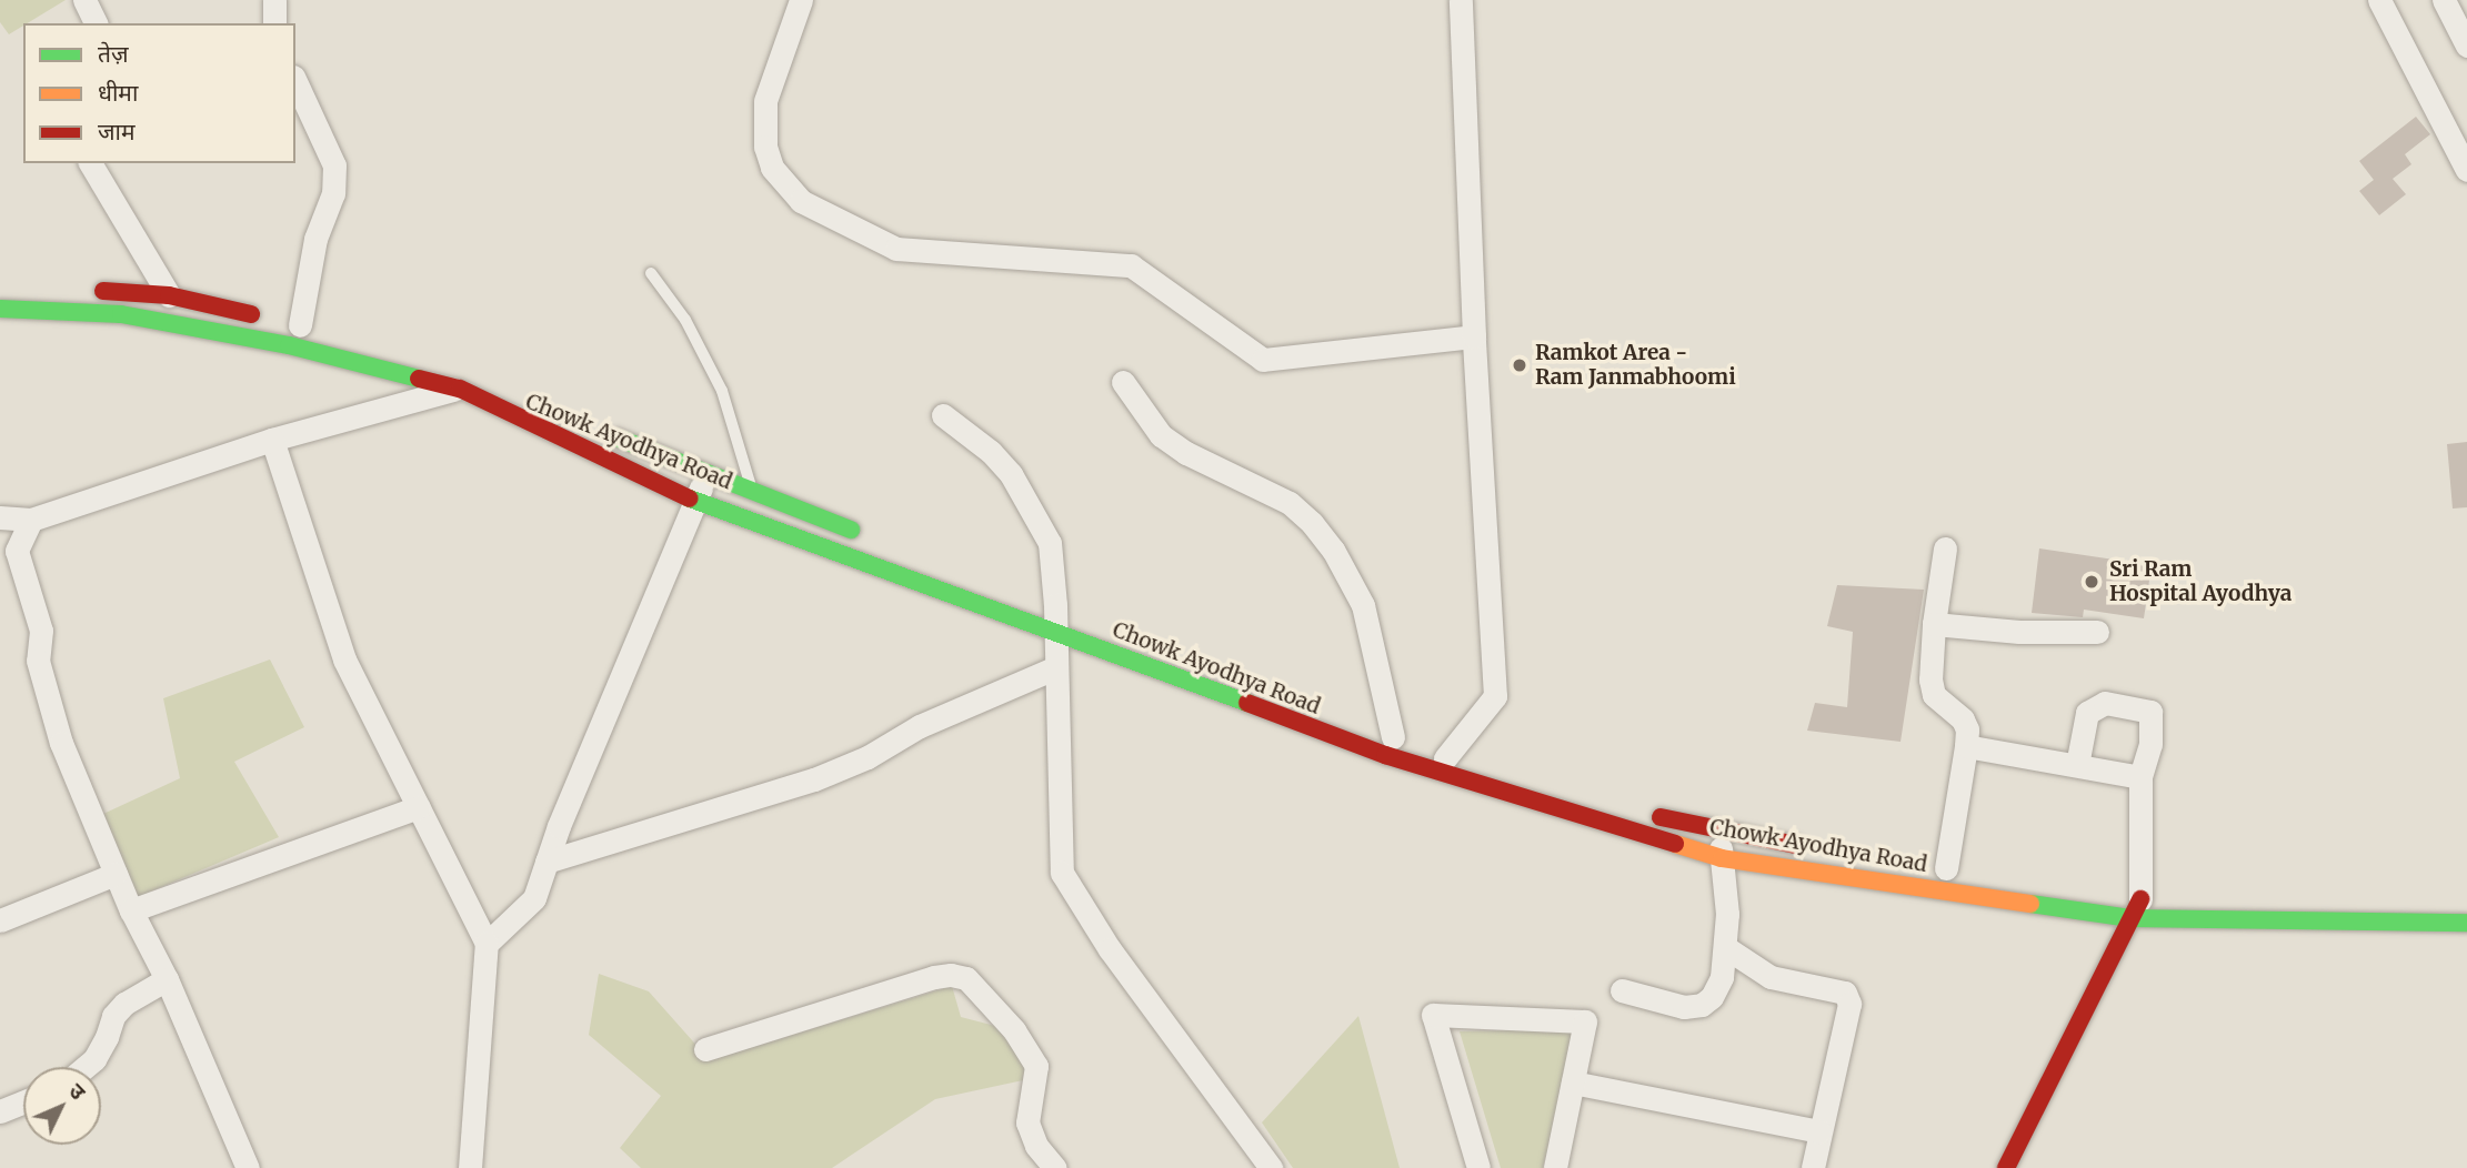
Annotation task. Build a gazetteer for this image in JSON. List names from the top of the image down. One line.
{"streets":{"main road":["Chowk Ayodhya Road"]},"places":["Ramkot Area - Ram Janmabhoomi","Sri Ram Hospital Ayodhya"],"legend":["तेज़","धीमा","जाम"],"north":"top right"}
